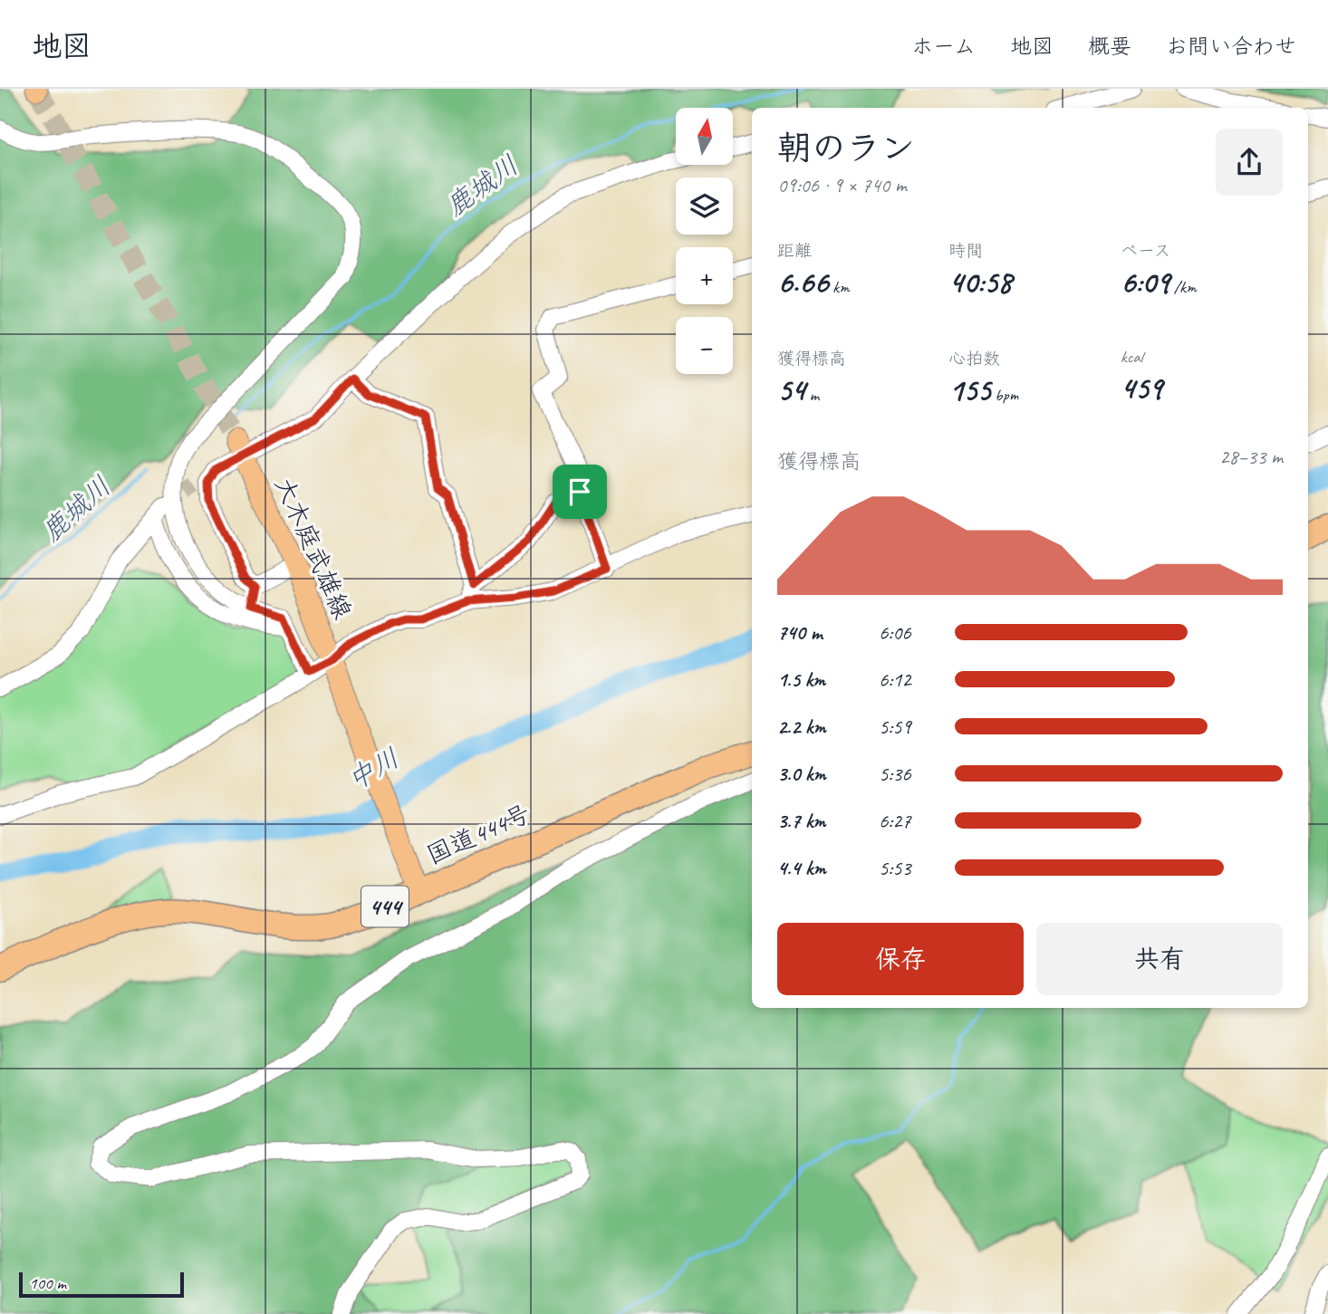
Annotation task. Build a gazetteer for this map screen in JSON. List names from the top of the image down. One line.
{"streets":{"highway":["国道444号","444"],"main road":["大木庭武雄線"]},"crossings":[["大木庭武雄線","国道444号"]],"water":["鹿城川","中川"],"scale_bar":"100 m","north":"top","page":{"header":"地図","nav":["ホーム","地図","概要","お問い合わせ"],"map_buttons":["+","−"],"heading":["朝のラン","09:06 · 9 × 740 m"],"stats":[["距離","6.66 km"],["時間","40:58"],["ペース","6:09 /km"],["獲得標高","54 m"],["心拍数","155 bpm"],["kcal","459"]],"chart":["獲得標高","28–33 m"],"list":[{"name":"740 m","note":"6:06"},{"name":"1.5 km","note":"6:12"},{"name":"2.2 km","note":"5:59"},{"name":"3.0 km","note":"5:36"},{"name":"3.7 km","note":"6:27"},{"name":"4.4 km","note":"5:53"}],"buttons":["保存","共有"],"scale":"100 m"}}
